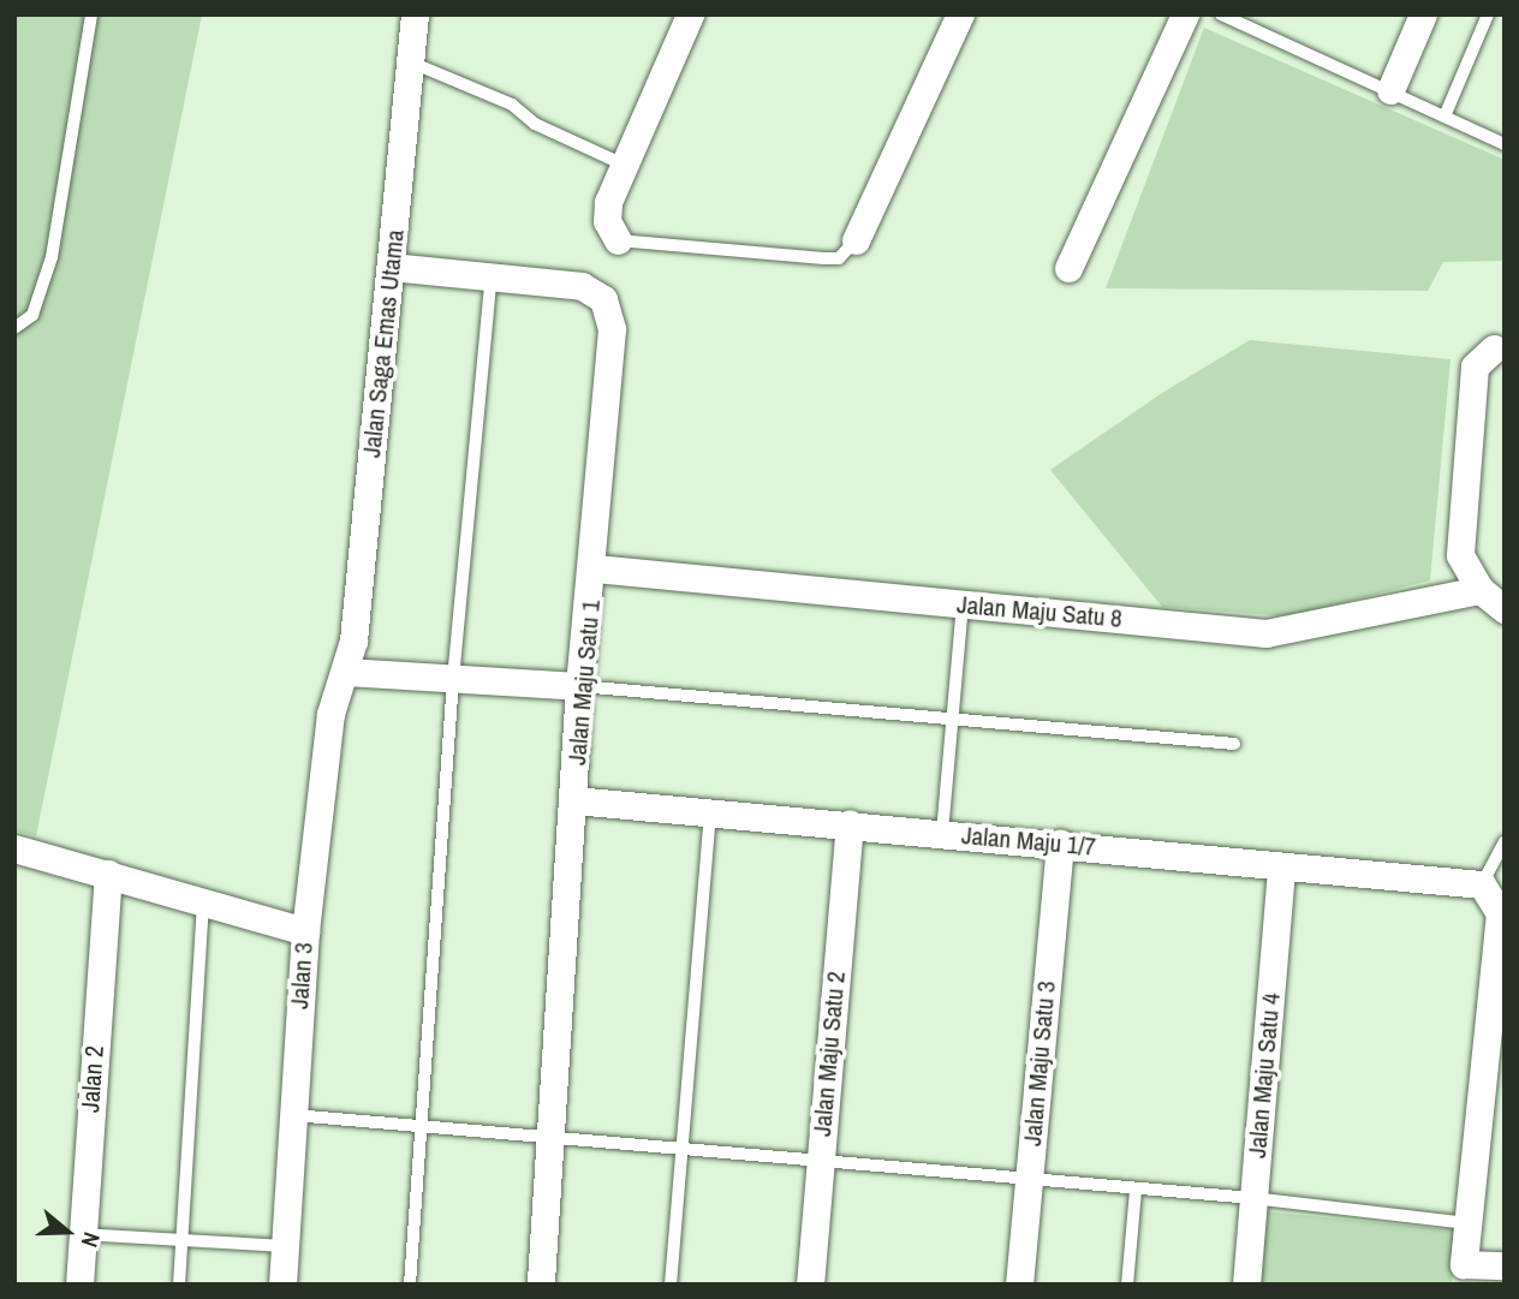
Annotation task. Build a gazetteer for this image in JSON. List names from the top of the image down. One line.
{"streets":{"street":["Jalan Saga Emas Utama","Jalan Maju Satu 8","Jalan Maju Satu 1","Jalan Maju 1/7","Jalan 3","Jalan Maju Satu 2","Jalan Maju Satu 3","Jalan Maju Satu 4","Jalan 2"]},"crossings":[["Jalan Saga Emas Utama","Jalan Maju Satu 1"],["Jalan Saga Emas Utama","Jalan 3"],["Jalan Maju Satu 8","Jalan Maju Satu 1"],["Jalan Maju Satu 1","Jalan Maju 1/7"],["Jalan Maju 1/7","Jalan Maju Satu 2"],["Jalan Maju 1/7","Jalan Maju Satu 3"],["Jalan Maju 1/7","Jalan Maju Satu 4"]],"north":"right"}
